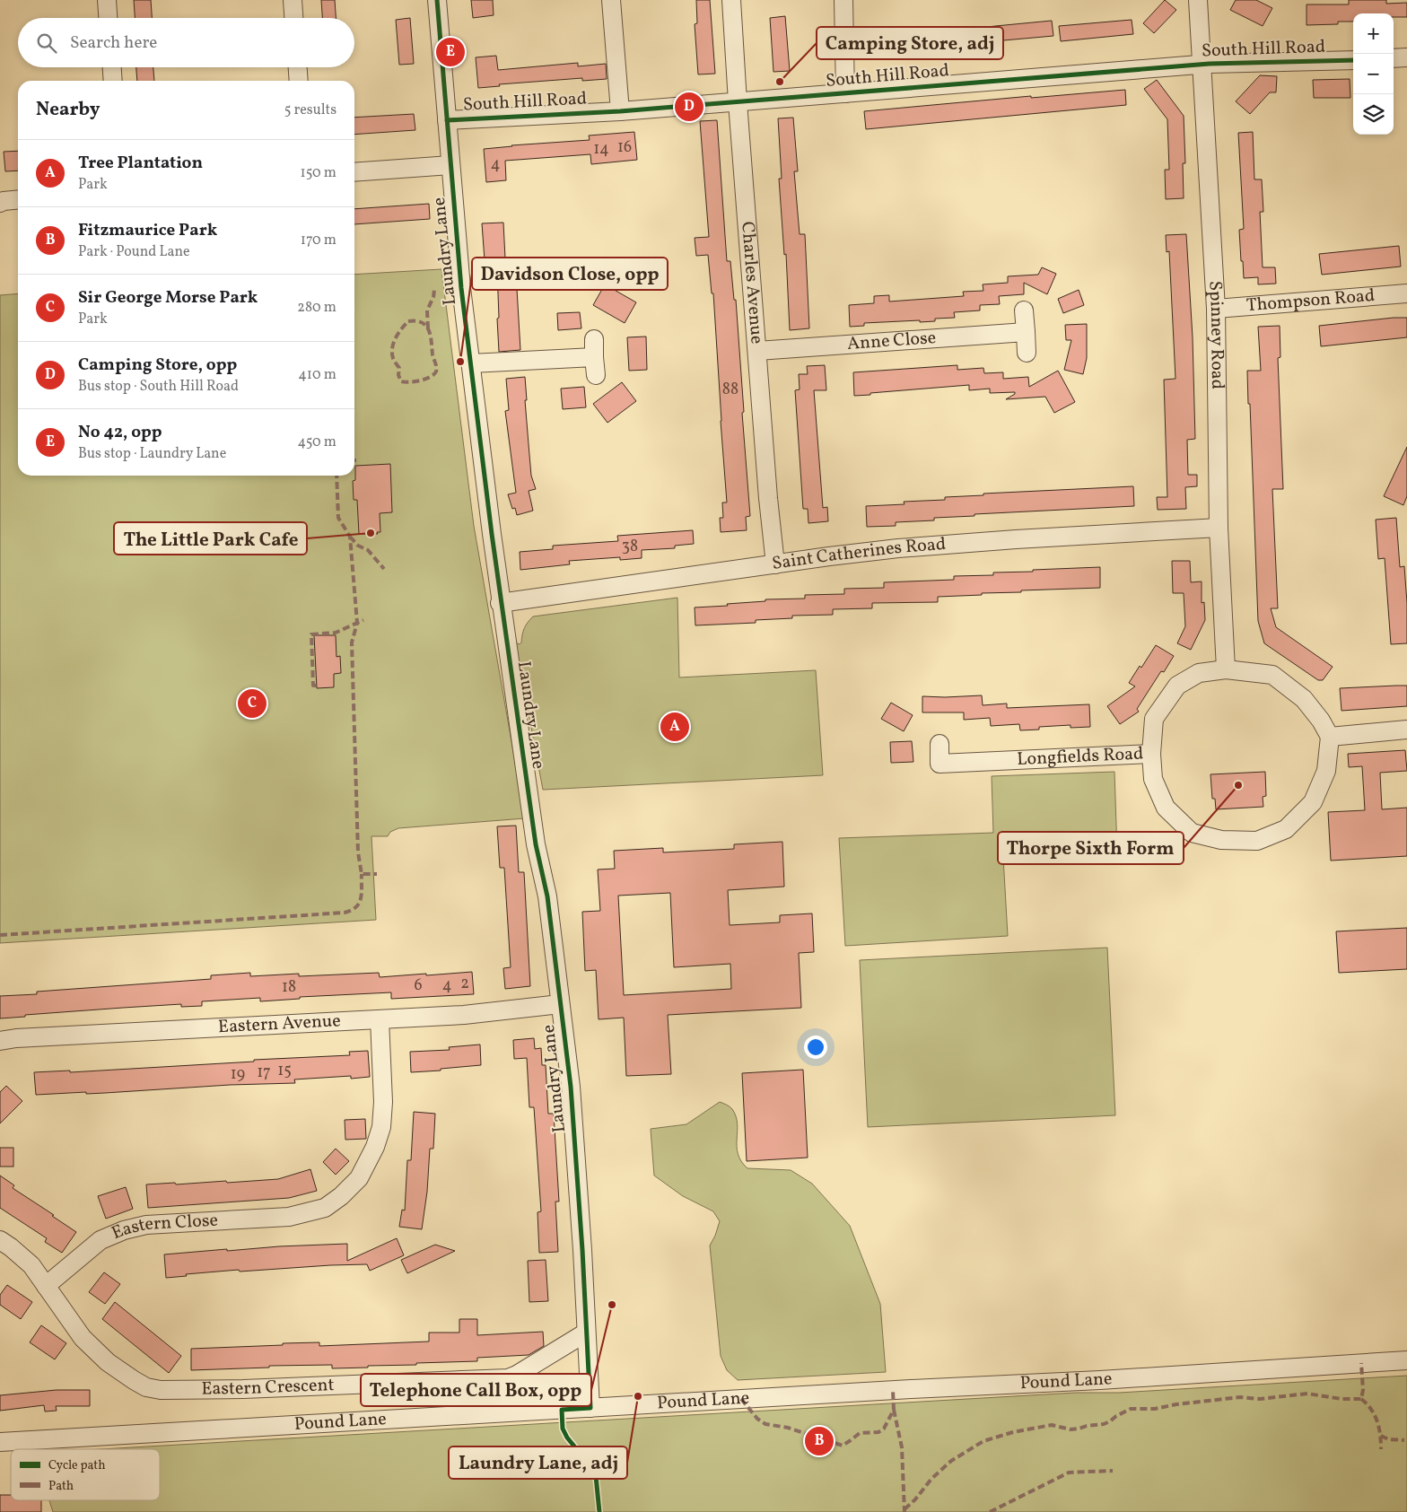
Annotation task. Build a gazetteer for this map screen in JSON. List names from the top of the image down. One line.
{"streets":{"street":["South Hill Road","Laundry Lane","Charles Avenue","Thompson Road","Spinney Road","Anne Close","Saint Catherines Road","Longfields Road","Eastern Avenue","Eastern Close","Pound Lane","Eastern Crescent"]},"crossings":[["South Hill Road","Laundry Lane"],["South Hill Road","Charles Avenue"],["South Hill Road","Spinney Road"],["Laundry Lane","Saint Catherines Road"],["Laundry Lane","Eastern Avenue"],["Laundry Lane","Pound Lane"],["Laundry Lane","Eastern Crescent"],["Charles Avenue","Anne Close"],["Charles Avenue","Saint Catherines Road"],["Thompson Road","Spinney Road"],["Spinney Road","Saint Catherines Road"],["Spinney Road","Longfields Road"],["Eastern Avenue","Eastern Close"],["Eastern Close","Eastern Crescent"]],"places":["Camping Store, adj","Davidson Close, opp","The Little Park Cafe","Thorpe Sixth Form","Telephone Call Box, opp","Laundry Lane, adj"],"house_numbers":["16","14","4","88","38","2","6","4","18","15","17","19"],"legend":["Cycle path","Path"],"page":{"map_buttons":["+","−"],"search":"Search here","pins":["E","D","C","A","B"],"heading":["Nearby","5 results"],"list":[{"mark":"A","name":"Tree Plantation","note":"Park","value":"150 m"},{"mark":"B","name":"Fitzmaurice Park","note":"Park · Pound Lane","value":"170 m"},{"mark":"C","name":"Sir George Morse Park","note":"Park","value":"280 m"},{"mark":"D","name":"Camping Store, opp","note":"Bus stop · South Hill Road","value":"410 m"},{"mark":"E","name":"No 42, opp","note":"Bus stop · Laundry Lane","value":"450 m"}]}}
